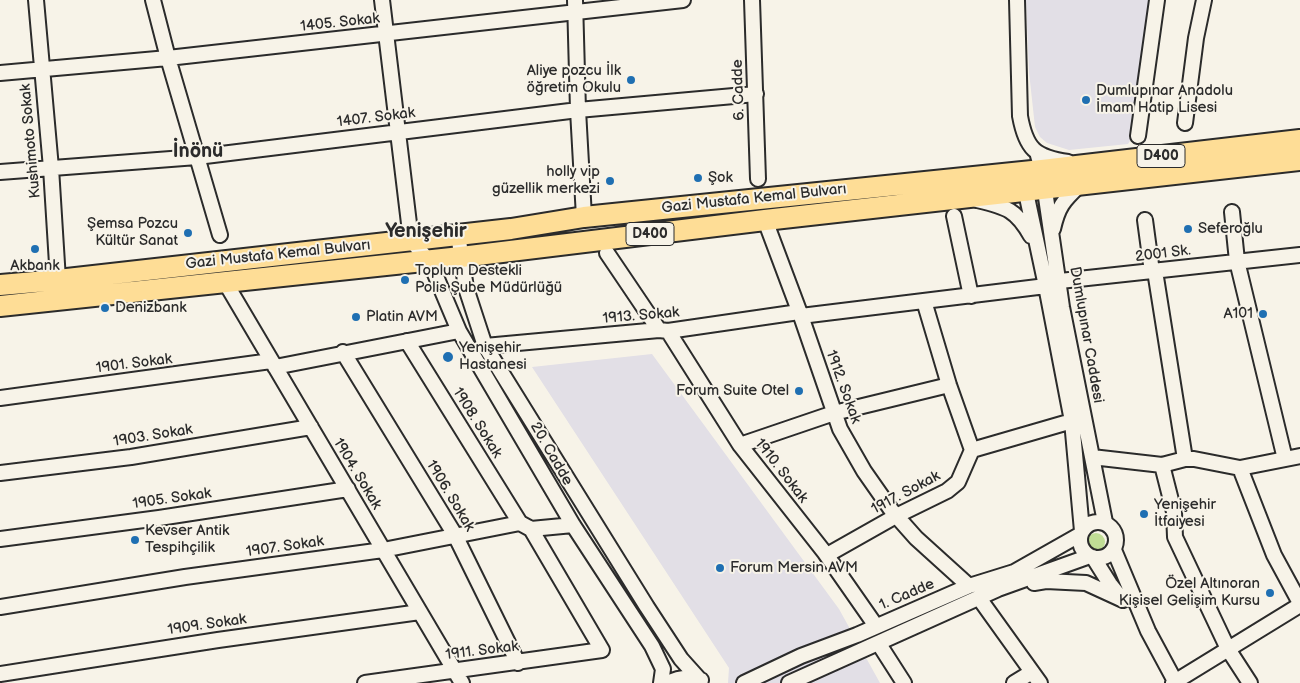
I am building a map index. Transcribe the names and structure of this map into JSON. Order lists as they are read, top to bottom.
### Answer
{
  "streets": {
    "highway": ["D400", "Gazi Mustafa Kemal Bulvarı"],
    "street": [
      "1405. Sokak",
      "6. Cadde",
      "1407. Sokak",
      "Kushimoto Sokak",
      "2001 Sk.",
      "1913. Sokak",
      "Dumlupınar Caddesi",
      "1901. Sokak",
      "1912. Sokak",
      "1908. Sokak",
      "1903. Sokak",
      "20. Cadde",
      "1910. Sokak",
      "1904. Sokak",
      "1917. Sokak",
      "1906. Sokak",
      "1905. Sokak",
      "1907. Sokak",
      "1. Cadde",
      "1909. Sokak",
      "1911. Sokak"
    ]
  },
  "crossings": [
    ["1405. Sokak", "Kushimoto Sokak"],
    ["6. Cadde", "1407. Sokak"],
    ["1407. Sokak", "Kushimoto Sokak"],
    ["Kushimoto Sokak", "Gazi Mustafa Kemal Bulvarı"],
    ["Gazi Mustafa Kemal Bulvarı", "Dumlupınar Caddesi"],
    ["Gazi Mustafa Kemal Bulvarı", "1912. Sokak"],
    ["Gazi Mustafa Kemal Bulvarı", "20. Cadde"],
    ["Gazi Mustafa Kemal Bulvarı", "1904. Sokak"],
    ["2001 Sk.", "Dumlupınar Caddesi"],
    ["1913. Sokak", "Dumlupınar Caddesi"],
    ["1913. Sokak", "1912. Sokak"],
    ["1913. Sokak", "20. Cadde"],
    ["1913. Sokak", "1910. Sokak"],
    ["Dumlupınar Caddesi", "1. Cadde"],
    ["1901. Sokak", "1908. Sokak"],
    ["1901. Sokak", "20. Cadde"],
    ["1901. Sokak", "1904. Sokak"],
    ["1901. Sokak", "1906. Sokak"],
    ["1912. Sokak", "1917. Sokak"],
    ["1912. Sokak", "1. Cadde"],
    ["1908. Sokak", "1907. Sokak"],
    ["1908. Sokak", "1911. Sokak"],
    ["1903. Sokak", "1904. Sokak"],
    ["20. Cadde", "1907. Sokak"],
    ["1910. Sokak", "1917. Sokak"],
    ["1910. Sokak", "1. Cadde"],
    ["1904. Sokak", "1905. Sokak"],
    ["1904. Sokak", "1907. Sokak"],
    ["1904. Sokak", "1909. Sokak"],
    ["1904. Sokak", "1911. Sokak"],
    ["1906. Sokak", "1907. Sokak"],
    ["1906. Sokak", "1911. Sokak"]
  ],
  "districts": ["İnönü", "Yenişehir"],
  "places": [
    "Aliye pozcu İlk öğretim Okulu",
    "Dumlupınar Anadolu İmam Hatip Lisesi",
    "Şok",
    "holly vip güzellik merkezi",
    "Seferoğlu",
    "Şemsa Pozcu Kültür Sanat",
    "Akbank",
    "Toplum Destekli Polis Şube Müdürlüğü",
    "Denizbank",
    "A101",
    "Platin AVM",
    "Yenişehir Hastanesi",
    "Forum Suite Otel",
    "Yenişehir İtfaiyesi",
    "Kevser Antik Tespihçilik",
    "Forum Mersin AVM",
    "Özel Altınoran Kişisel Gelişim Kursu"
  ]
}
